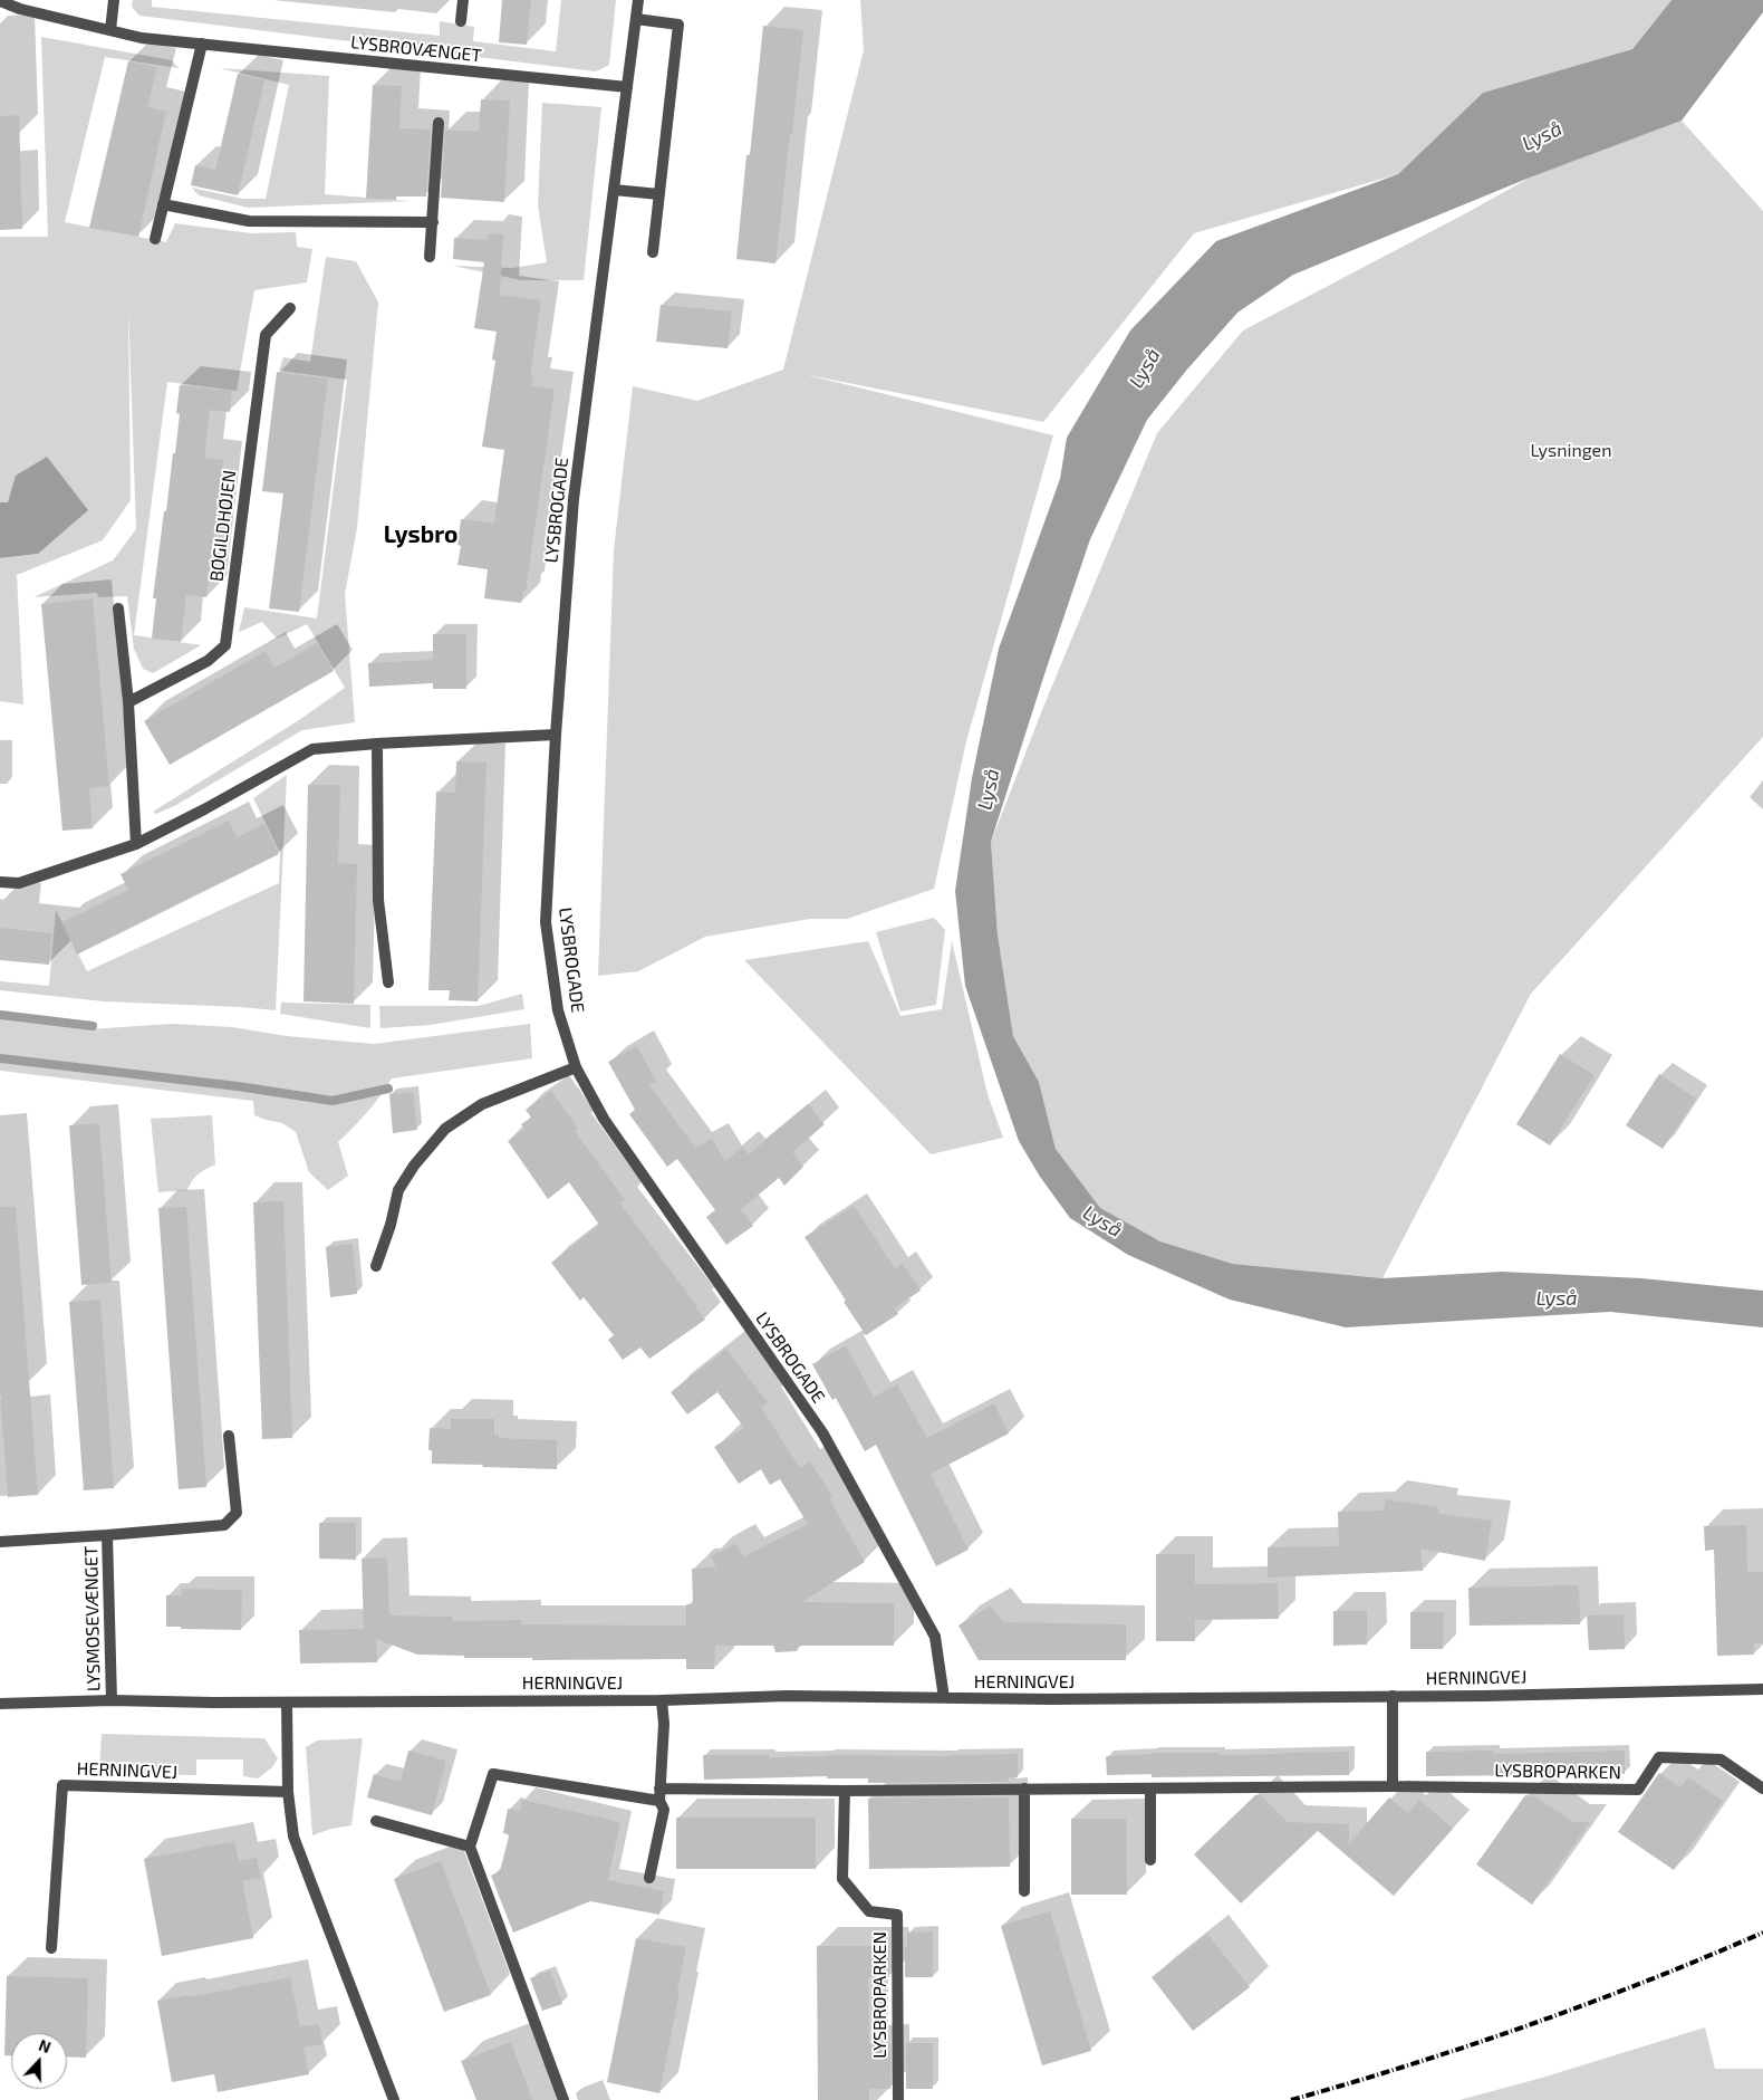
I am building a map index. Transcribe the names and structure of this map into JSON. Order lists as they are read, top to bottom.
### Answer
{
  "streets": {
    "street": [
      "LYSBROVÆNGET",
      "LYSBROGADE",
      "BØGILDHØJEN",
      "LYSMOSEVÆNGET",
      "HERNINGVEJ",
      "LYSBROPARKEN"
    ]
  },
  "crossings": [
    ["LYSBROVÆNGET", "LYSBROGADE"],
    ["LYSBROGADE", "HERNINGVEJ"],
    ["LYSMOSEVÆNGET", "HERNINGVEJ"]
  ],
  "districts": ["Lysbro"],
  "water": ["Lyså"],
  "parks": ["Lysningen"],
  "north": "top"
}
